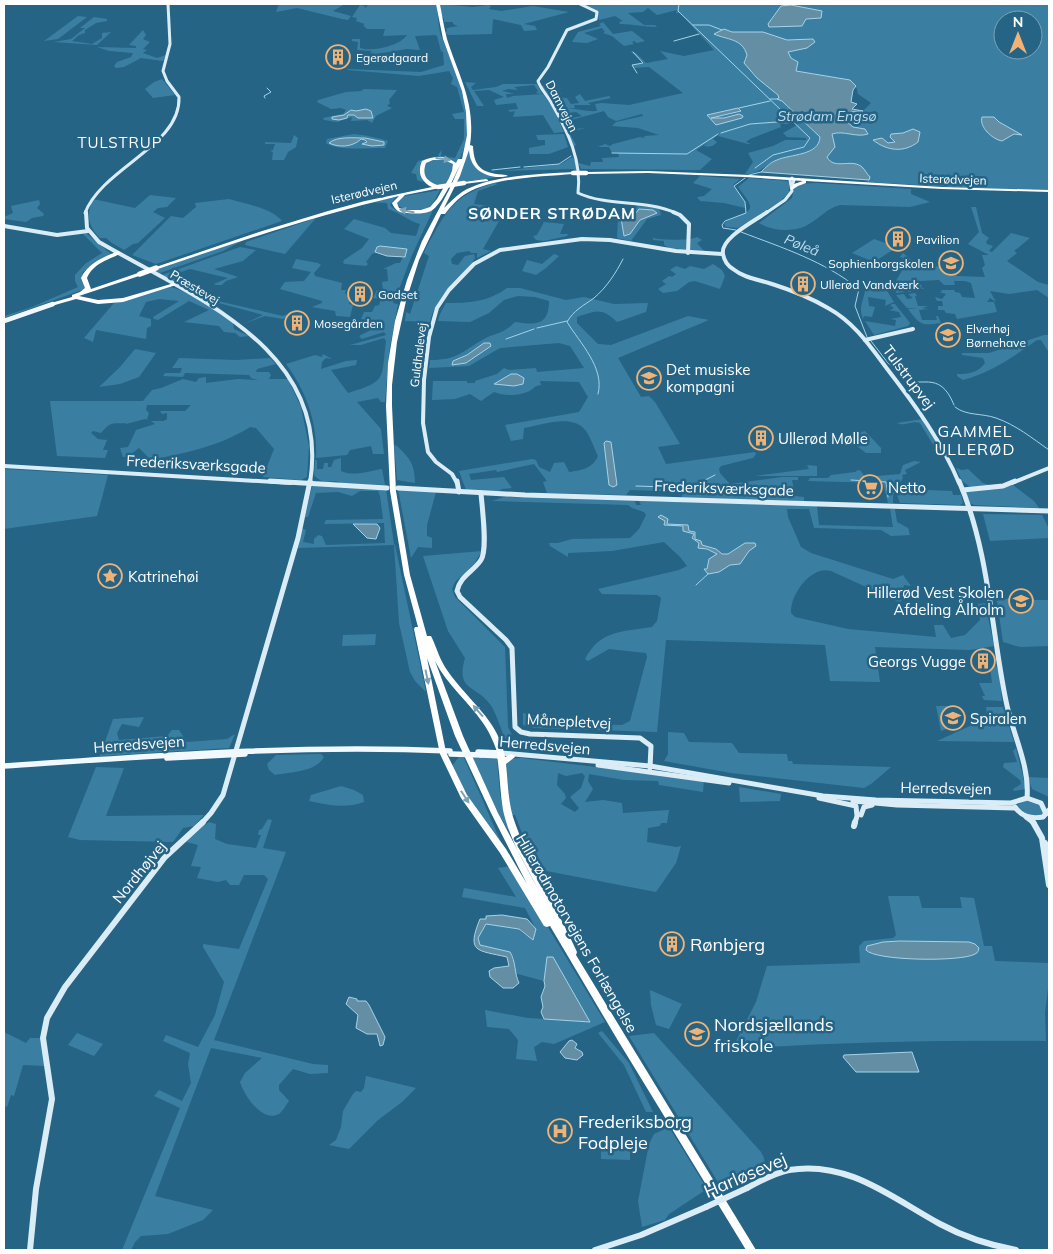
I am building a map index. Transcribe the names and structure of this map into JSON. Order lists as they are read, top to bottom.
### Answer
{
  "streets": {
    "highway": ["Isterødvejen", "Hillerødmotorvejens Forlængelse"],
    "main road": ["Herredsvejen"],
    "street": [
      "Damvejen",
      "Præstevej",
      "Guldhalevej",
      "Tulstrupvej",
      "Frederiksværksgade",
      "Månepletvej",
      "Nordhøjvej",
      "Harløsevej"
    ]
  },
  "crossings": [
    ["Damvejen", "Guldhalevej"],
    ["Præstevej", "Frederiksværksgade"],
    ["Præstevej", "Nordhøjvej"],
    ["Guldhalevej", "Tulstrupvej"],
    ["Guldhalevej", "Frederiksværksgade"],
    ["Tulstrupvej", "Frederiksværksgade"],
    ["Tulstrupvej", "Herredsvejen"],
    ["Frederiksværksgade", "Månepletvej"],
    ["Frederiksværksgade", "Nordhøjvej"],
    ["Månepletvej", "Herredsvejen"],
    ["Herredsvejen", "Nordhøjvej"]
  ],
  "districts": ["TULSTRUP", "SØNDER STRØDAM", "GAMMEL ULLERØD"],
  "water": ["Strødam Engsø", "Pøleå"],
  "places": {
    "building": [
      "Egerødgaard",
      "Pavilion",
      "Ullerød Vandværk",
      "Godset",
      "Mosegården",
      "Ullerød Mølle",
      "Georgs Vugge",
      "Rønbjerg"
    ],
    "school or university": [
      "Sophienborgskolen",
      "Elverhøj Børnehave",
      "Det musiske kompagni",
      "Hillerød Vest Skolen Afdeling Ålholm",
      "Spiralen",
      "Nordsjællands friskole"
    ],
    "supermarket": ["Netto"],
    "place": ["Katrinehøi"],
    "hospital": ["Frederiksborg Fodpleje"]
  },
  "north": "top"
}
